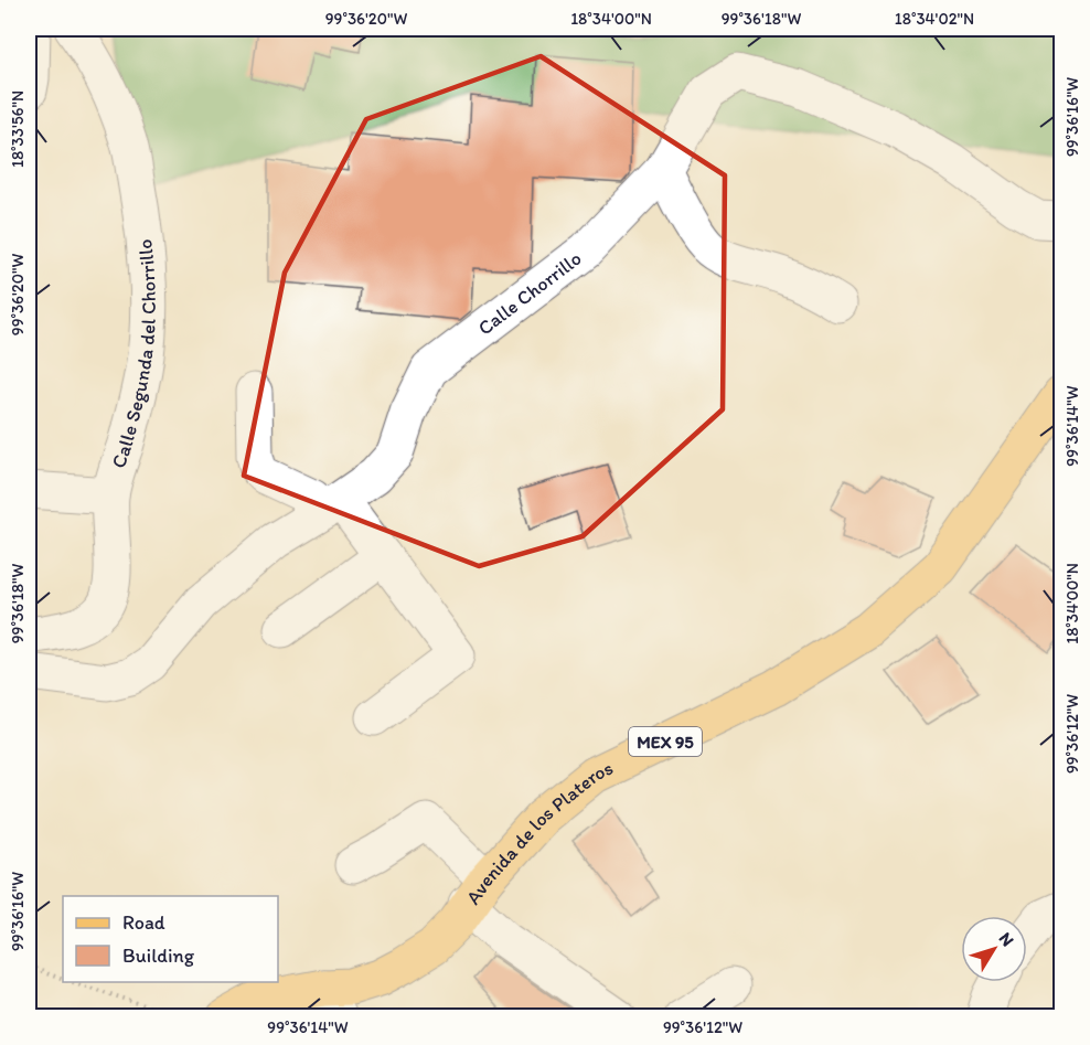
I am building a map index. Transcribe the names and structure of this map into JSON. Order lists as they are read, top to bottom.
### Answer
{
  "streets": {
    "main road": ["MEX 95", "Avenida de los Plateros"],
    "street": ["Calle Chorrillo", "Calle Segunda del Chorrillo"]
  },
  "legend": ["Road", "Building"],
  "north": "top right",
  "coordinates": [
    "99°36'20\"W",
    "18°34'00\"N",
    "99°36'18\"W",
    "18°34'02\"N",
    "99°36'16\"W",
    "18°33'56\"N",
    "99°36'14\"W",
    "99°36'12\"W"
  ]
}
